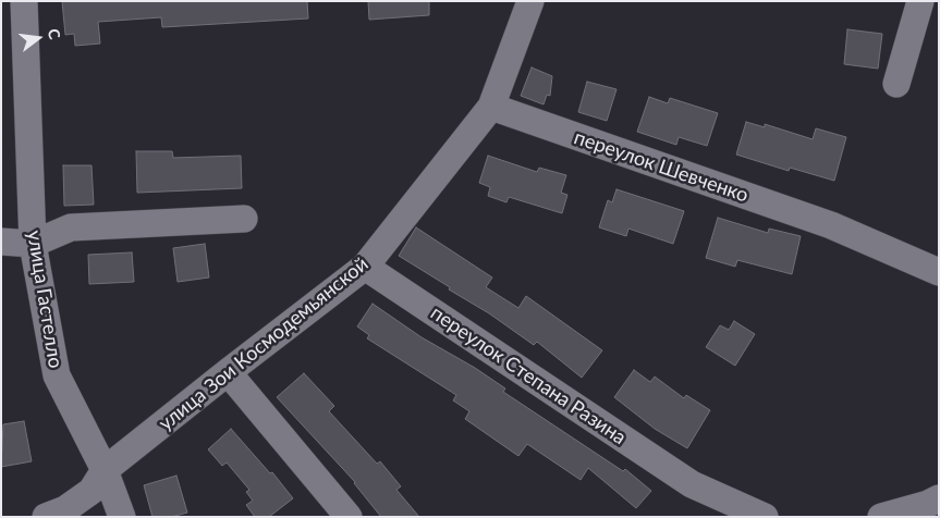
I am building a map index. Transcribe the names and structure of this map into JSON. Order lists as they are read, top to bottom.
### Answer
{
  "streets": {
    "street": [
      "переулок Шевченко",
      "улица Гастелло",
      "улица Зои Космодемьянской",
      "переулок Степана Разина"
    ]
  },
  "crossings": [
    ["переулок Шевченко", "улица Зои Космодемьянской"],
    ["улица Гастелло", "улица Зои Космодемьянской"],
    ["улица Зои Космодемьянской", "переулок Степана Разина"]
  ],
  "north": "right"
}
